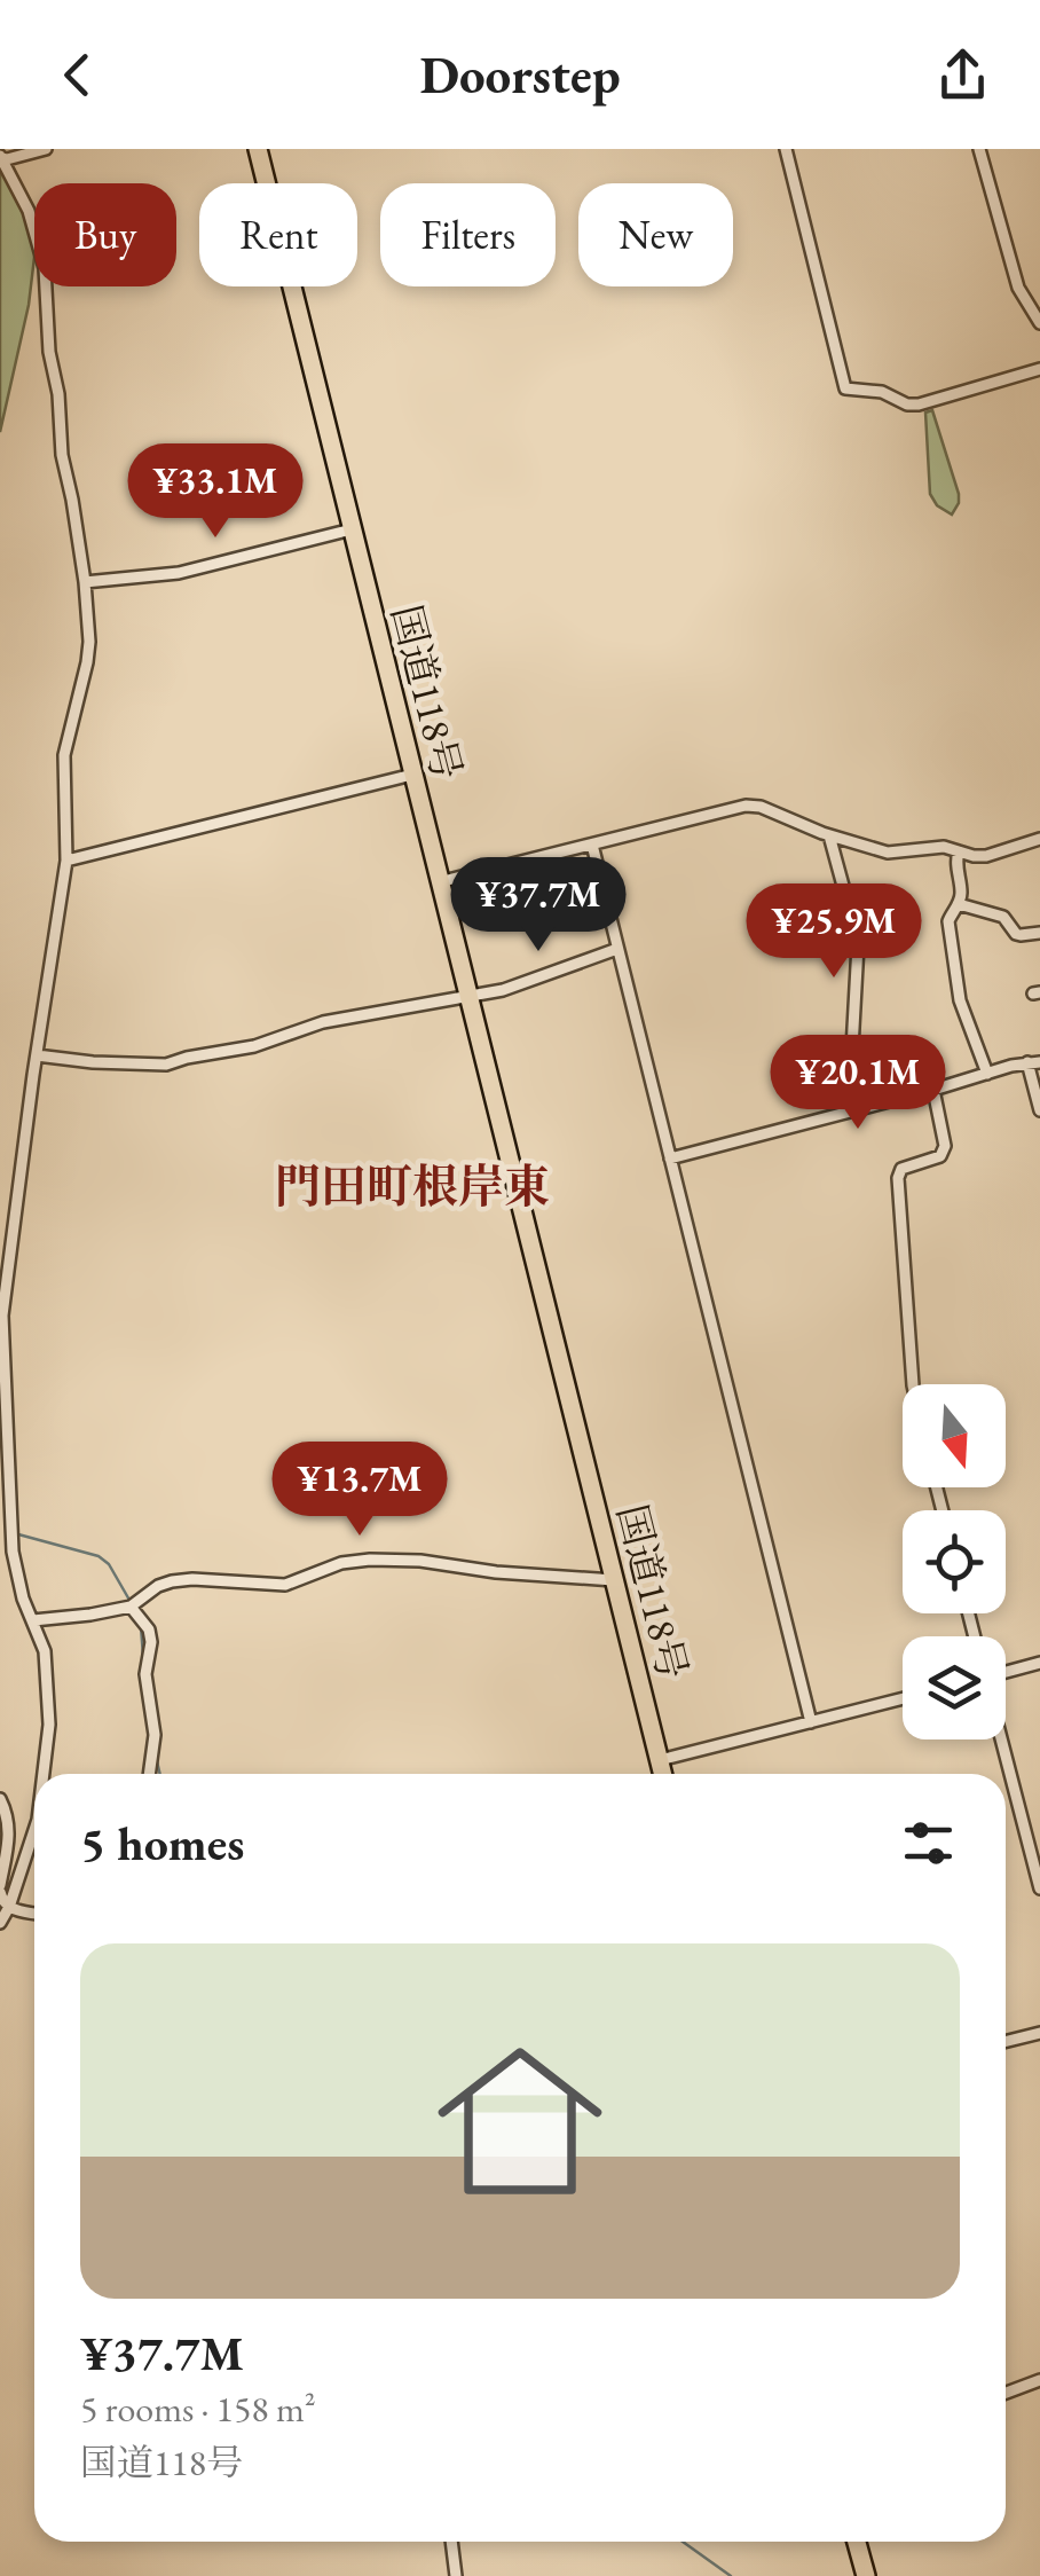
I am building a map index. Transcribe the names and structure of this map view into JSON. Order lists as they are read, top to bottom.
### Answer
{
  "streets": {
    "highway": ["国道118号"]
  },
  "districts": ["門田町根岸東"],
  "north": "bottom",
  "page": {
    "header": "Doorstep",
    "chip": [
      "Buy",
      "Rent",
      "Filters",
      "New"
    ],
    "price": [
      "¥33.1M",
      "¥37.7M",
      "¥25.9M",
      "¥20.1M",
      "¥13.7M"
    ],
    "heading": "5 homes",
    "list": [
      {
        "name": "¥37.7M",
        "note": "5 rooms · 158 m² · 国道118号"
      }
    ]
  }
}
